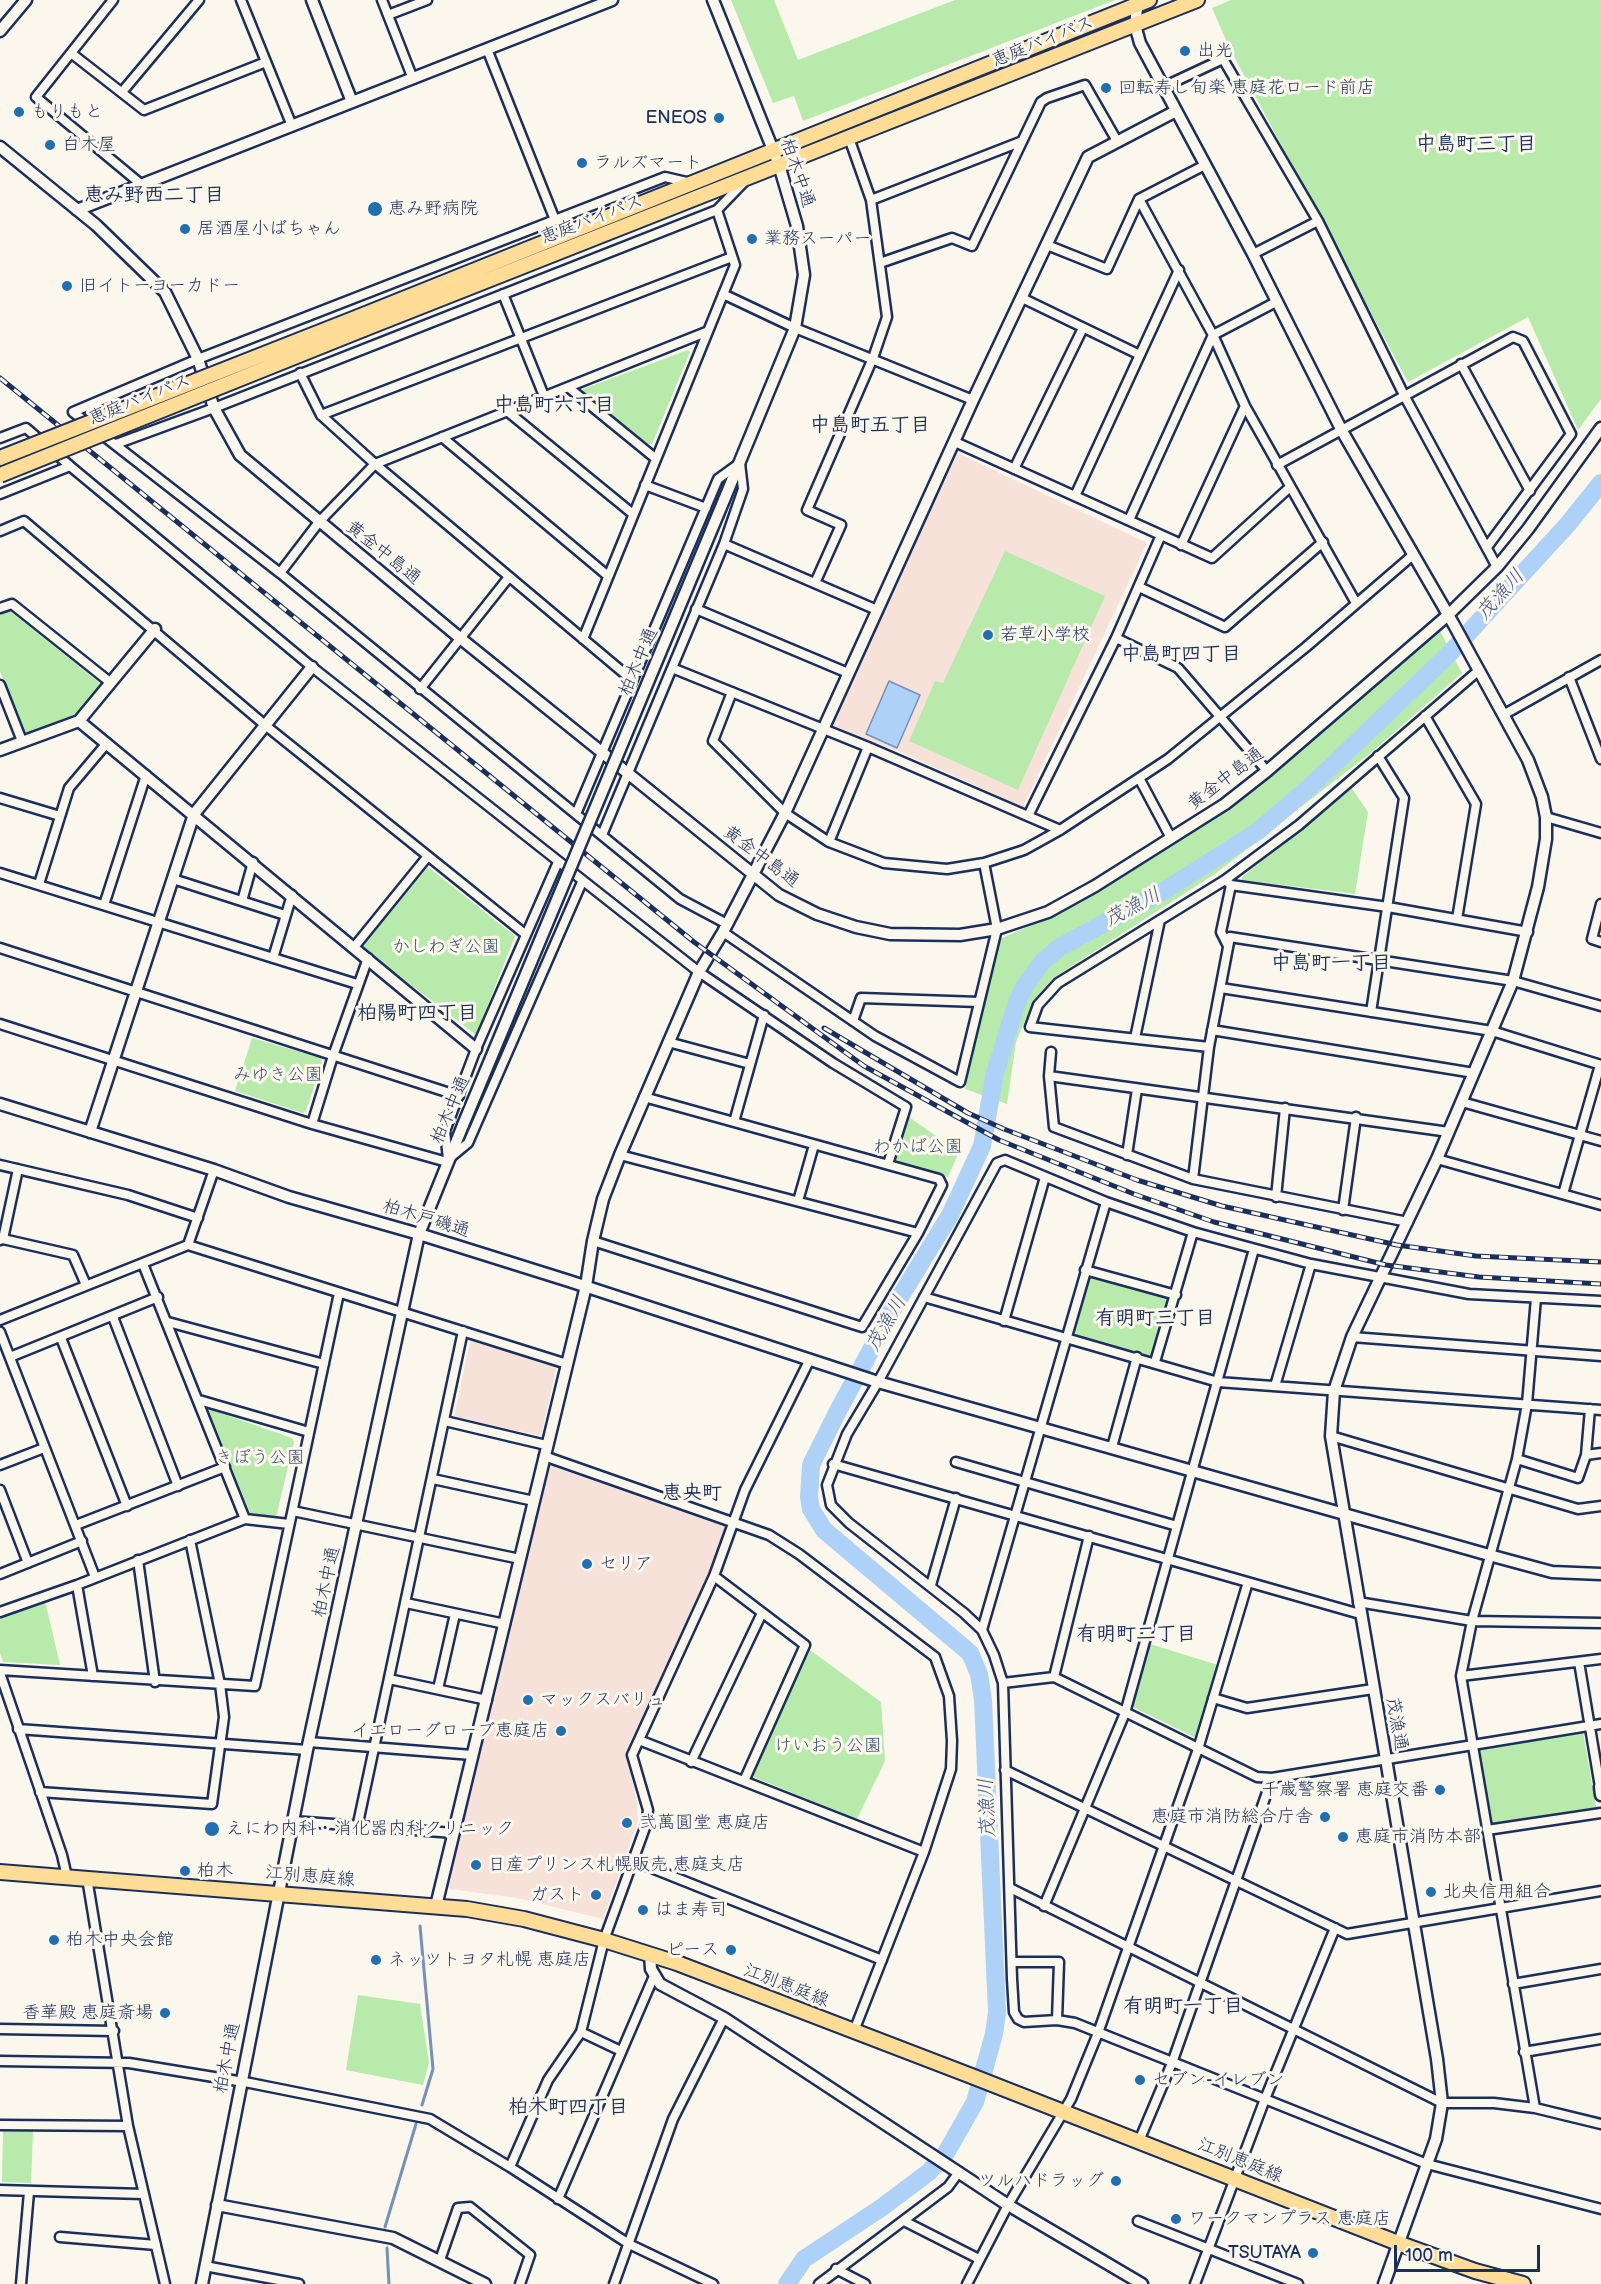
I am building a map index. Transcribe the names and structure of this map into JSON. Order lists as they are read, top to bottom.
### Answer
{
  "streets": {
    "main road": ["恵庭バイパス", "江別恵庭線"],
    "street": [
      "柏木中通",
      "黄金中島通",
      "柏木戸磯通",
      "茂漁通"
    ]
  },
  "crossings": [
    ["恵庭バイパス", "柏木中通"],
    ["恵庭バイパス", "茂漁通"],
    ["柏木中通", "柏木戸磯通"],
    ["柏木中通", "江別恵庭線"],
    ["黄金中島通", "茂漁通"],
    ["柏木戸磯通", "茂漁通"],
    ["茂漁通", "江別恵庭線"]
  ],
  "districts": [
    "中島町三丁目",
    "恵み野西二丁目",
    "中島町六丁目",
    "中島町五丁目",
    "中島町四丁目",
    "中島町一丁目",
    "柏陽町四丁目",
    "有明町三丁目",
    "恵央町",
    "有明町二丁目",
    "有明町一丁目",
    "柏木町四丁目"
  ],
  "water": ["茂漁川"],
  "parks": [
    "かしわぎ公園",
    "みゆき公園",
    "わかば公園",
    "きぼう公園",
    "けいおう公園"
  ],
  "places": [
    "出光",
    "回転寿し旬楽 恵庭花ロード前店",
    "もりもと",
    "ENEOS",
    "白木屋",
    "ラルズマート",
    "恵み野病院",
    "居酒屋小ばちゃん",
    "業務スーパー",
    "旧イトーヨーカドー",
    "若草小学校",
    "セリア",
    "マックスバリュ",
    "イエローグローブ恵庭店",
    "千歳警察署 恵庭交番",
    "恵庭市消防総合庁舎",
    "弐萬圓堂 恵庭店",
    "えにわ内科・消化器内科クリニック",
    "恵庭市消防本部",
    "日産プリンス札幌販売 恵庭支店",
    "柏木",
    "北央信用組合",
    "ガスト",
    "はま寿司",
    "柏木中央会館",
    "ピース",
    "ネッツトヨタ札幌 恵庭店",
    "香華殿 恵庭斎場",
    "セブン-イレブン",
    "ツルハドラッグ",
    "ワークマンプラス 恵庭店",
    "TSUTAYA"
  ],
  "scale_bar": "100 m"
}
